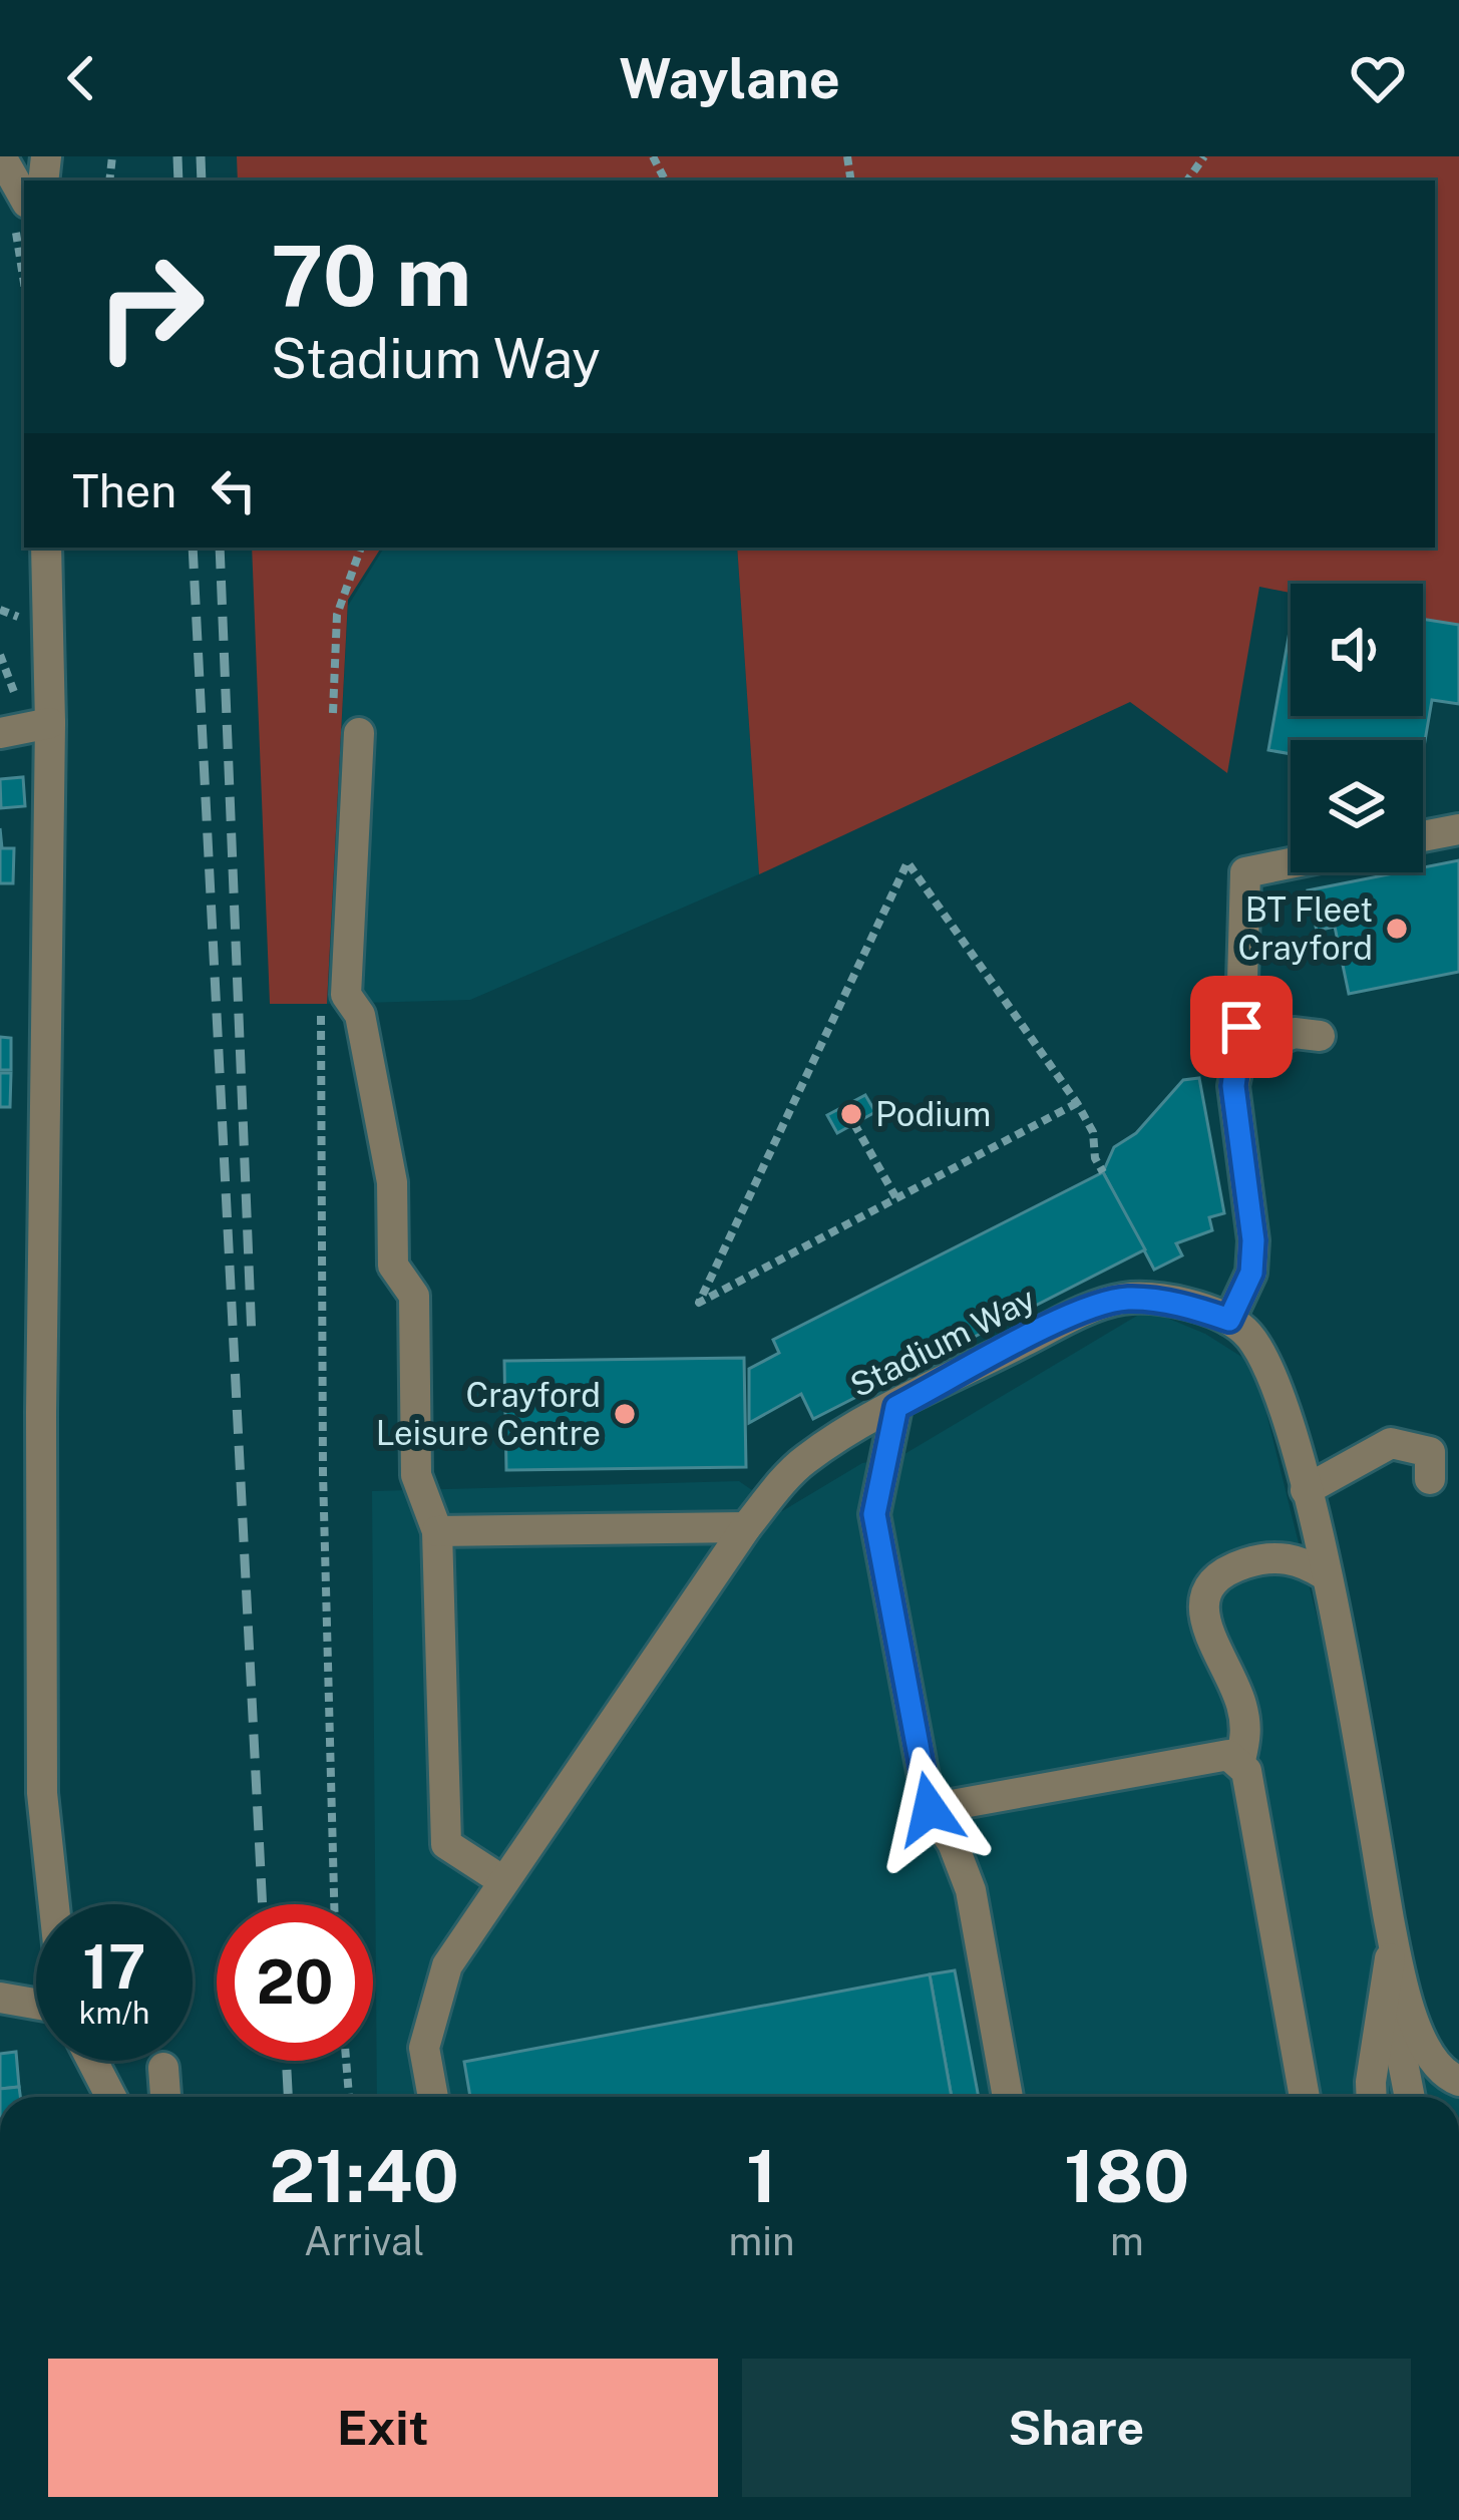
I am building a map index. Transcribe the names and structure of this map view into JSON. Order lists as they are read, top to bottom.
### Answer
{
  "streets": {
    "street": ["Stadium Way"]
  },
  "places": ["BT Fleet Crayford", "Podium", "Crayford Leisure Centre"],
  "page": {
    "header": "Waylane",
    "turn": ["70 m", "Stadium Way"],
    "then": "Then",
    "speed": "17 km/h",
    "limit": "20",
    "eta": [
      "21:40",
      "Arrival",
      "1",
      "min",
      "180",
      "m"
    ],
    "buttons": ["Exit", "Share"]
  }
}
